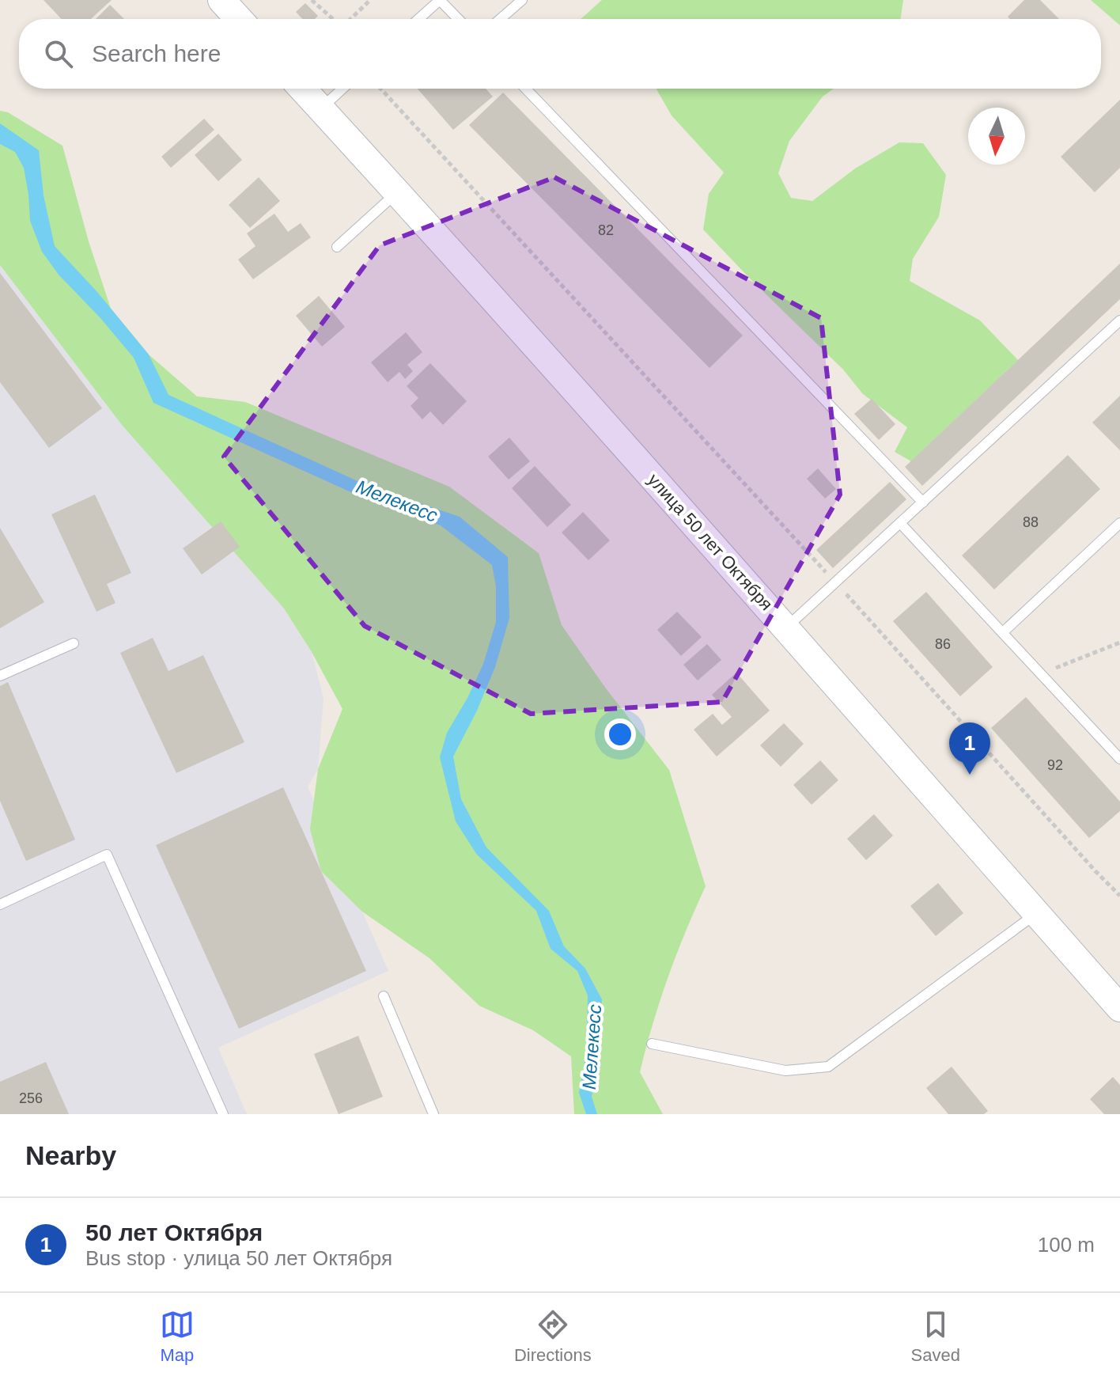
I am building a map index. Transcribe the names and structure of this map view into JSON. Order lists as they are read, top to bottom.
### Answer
{
  "streets": {
    "main road": ["улица 50 лет Октября"]
  },
  "water": ["Мелекесс"],
  "house_numbers": [
    "82",
    "88",
    "86",
    "92",
    "256"
  ],
  "north": "bottom",
  "page": {
    "search": "Search here",
    "pins": "1",
    "heading": "Nearby",
    "list": [
      {
        "mark": "1",
        "name": "50 лет Октября",
        "note": "Bus stop · улица 50 лет Октября",
        "value": "100 m"
      }
    ],
    "nav": ["Map", "Directions", "Saved"]
  }
}
